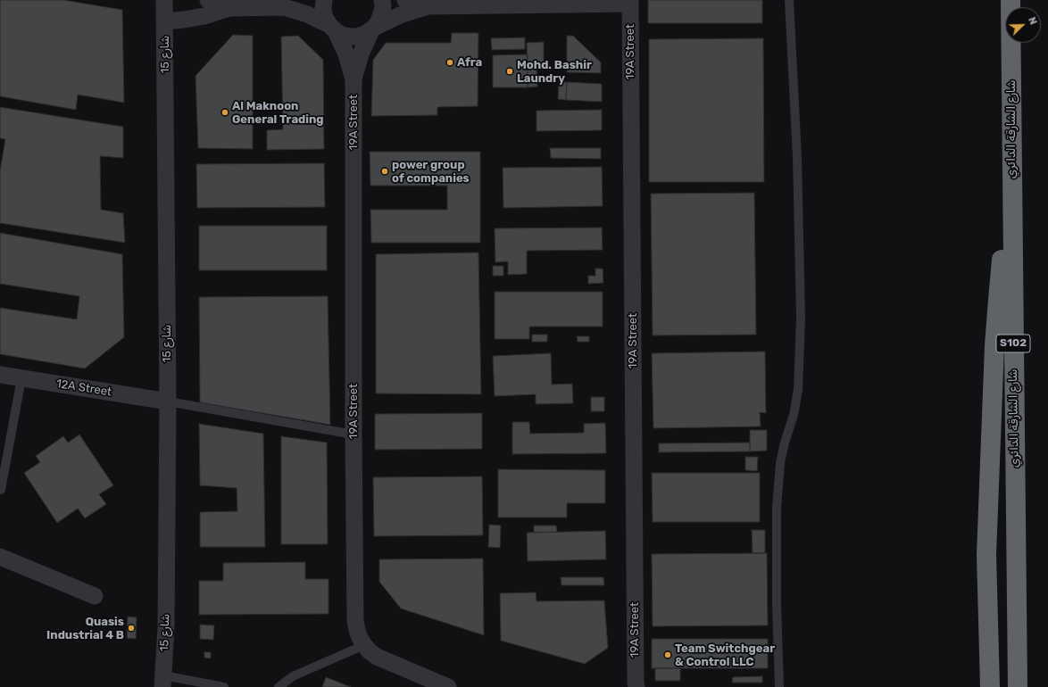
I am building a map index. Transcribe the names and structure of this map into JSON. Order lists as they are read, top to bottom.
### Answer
{
  "streets": {
    "highway": ["شارع الشارقة الدائري", "S102"],
    "street": ["19A Street", "شارع 15", "12A Street"]
  },
  "crossings": [
    ["شارع 15", "12A Street"]
  ],
  "places": [
    "Afra",
    "Mohd. Bashir Laundry",
    "Al Maknoon General Trading",
    "power group of companies",
    "Quasis Industrial 4 B",
    "Team Switchgear & Control LLC"
  ],
  "north": "top right"
}
